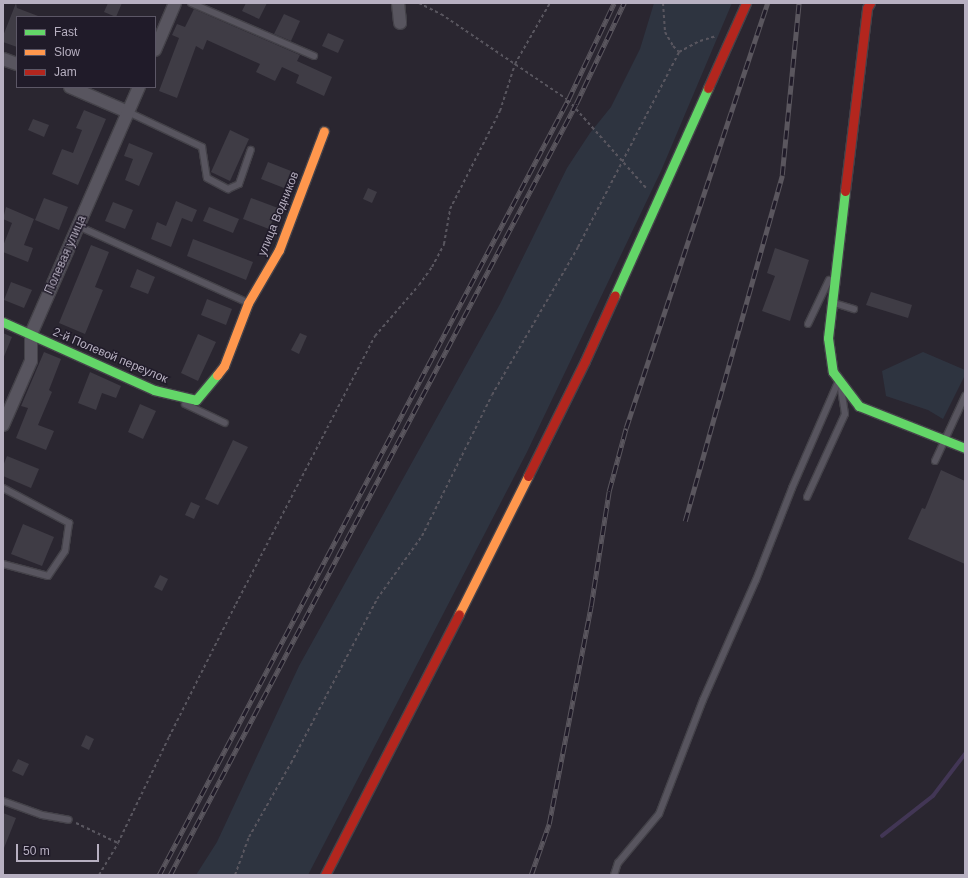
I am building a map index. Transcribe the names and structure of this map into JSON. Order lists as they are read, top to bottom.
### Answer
{
  "streets": {
    "street": ["улица Водников", "Полевая улица", "2-й Полевой переулок"]
  },
  "crossings": [
    ["улица Водников", "2-й Полевой переулок"],
    ["Полевая улица", "2-й Полевой переулок"]
  ],
  "legend": ["Fast", "Slow", "Jam"],
  "scale_bar": "50 m"
}
